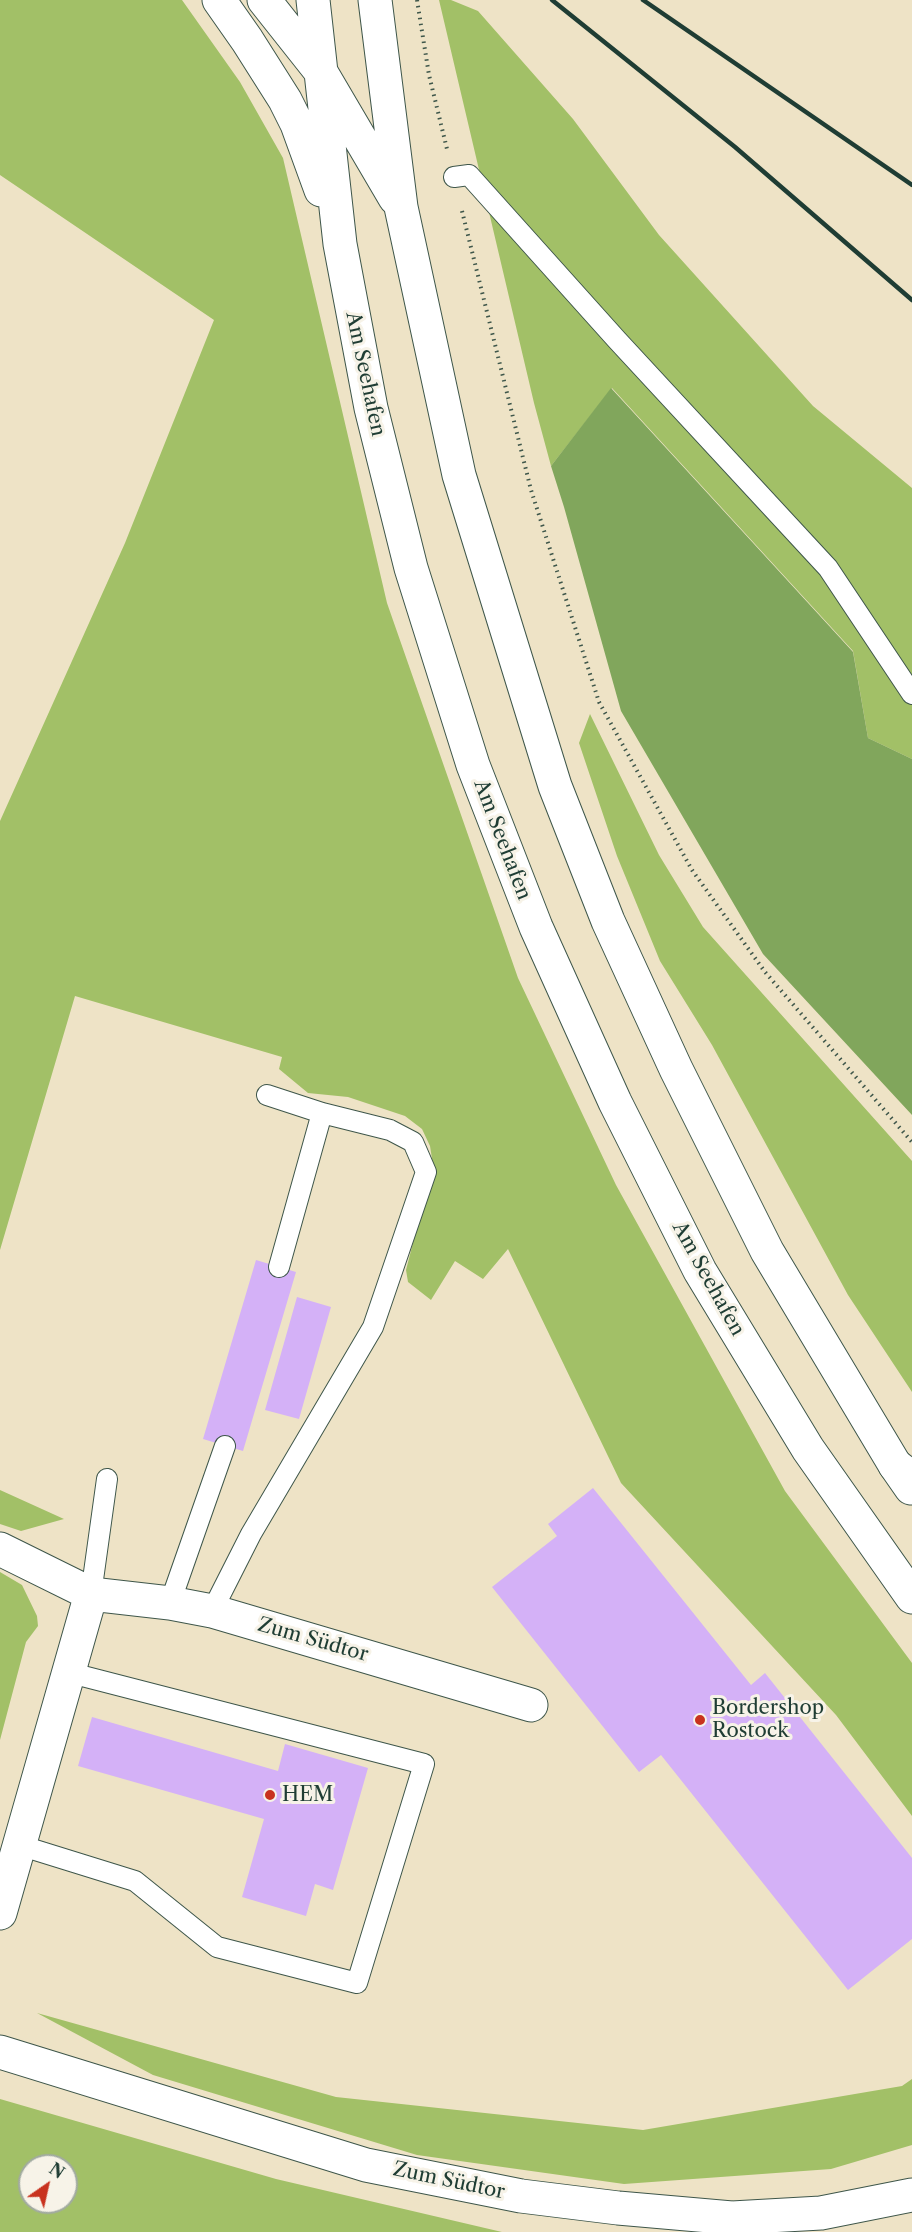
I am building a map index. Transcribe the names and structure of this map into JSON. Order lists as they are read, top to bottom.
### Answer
{
  "streets": {
    "street": ["Am Seehafen", "Zum Südtor"]
  },
  "places": ["Bordershop Rostock", "HEM"],
  "north": "top right"
}
